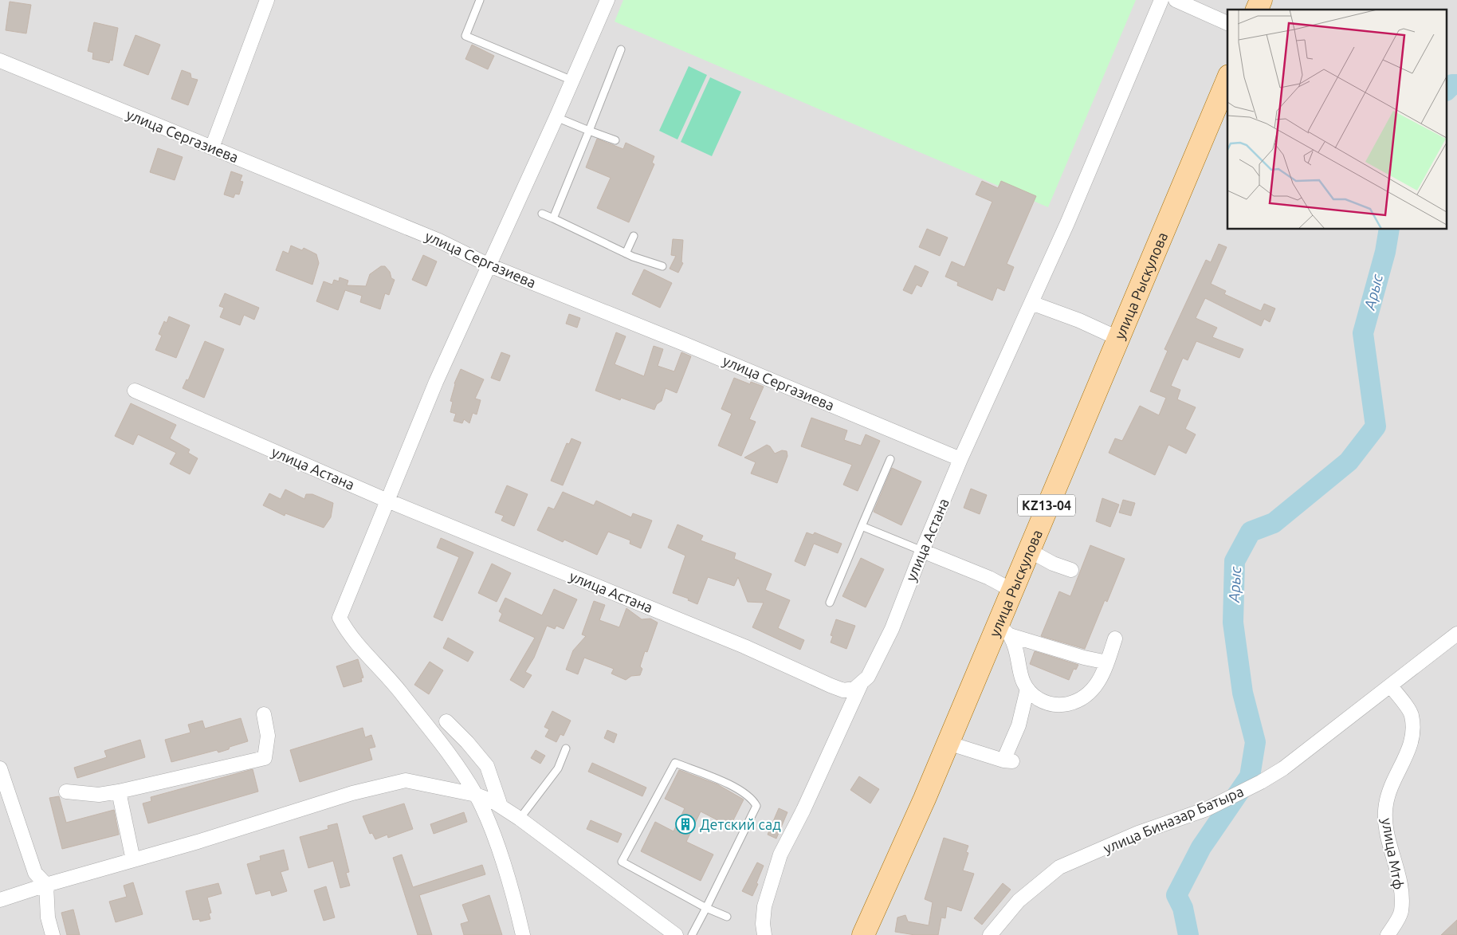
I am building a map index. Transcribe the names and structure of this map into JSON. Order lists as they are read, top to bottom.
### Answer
{
  "streets": {
    "main road": ["улица Рыскулова", "KZ13-04"],
    "street": [
      "улица Сергазиева",
      "улица Астана",
      "улица Биназар Батыра",
      "улица Мтф"
    ]
  },
  "crossings": [
    ["улица Сергазиева", "улица Астана"],
    ["улица Биназар Батыра", "улица Мтф"]
  ],
  "water": ["Арыс"],
  "places": {
    "building": ["Детский сад"]
  }
}
